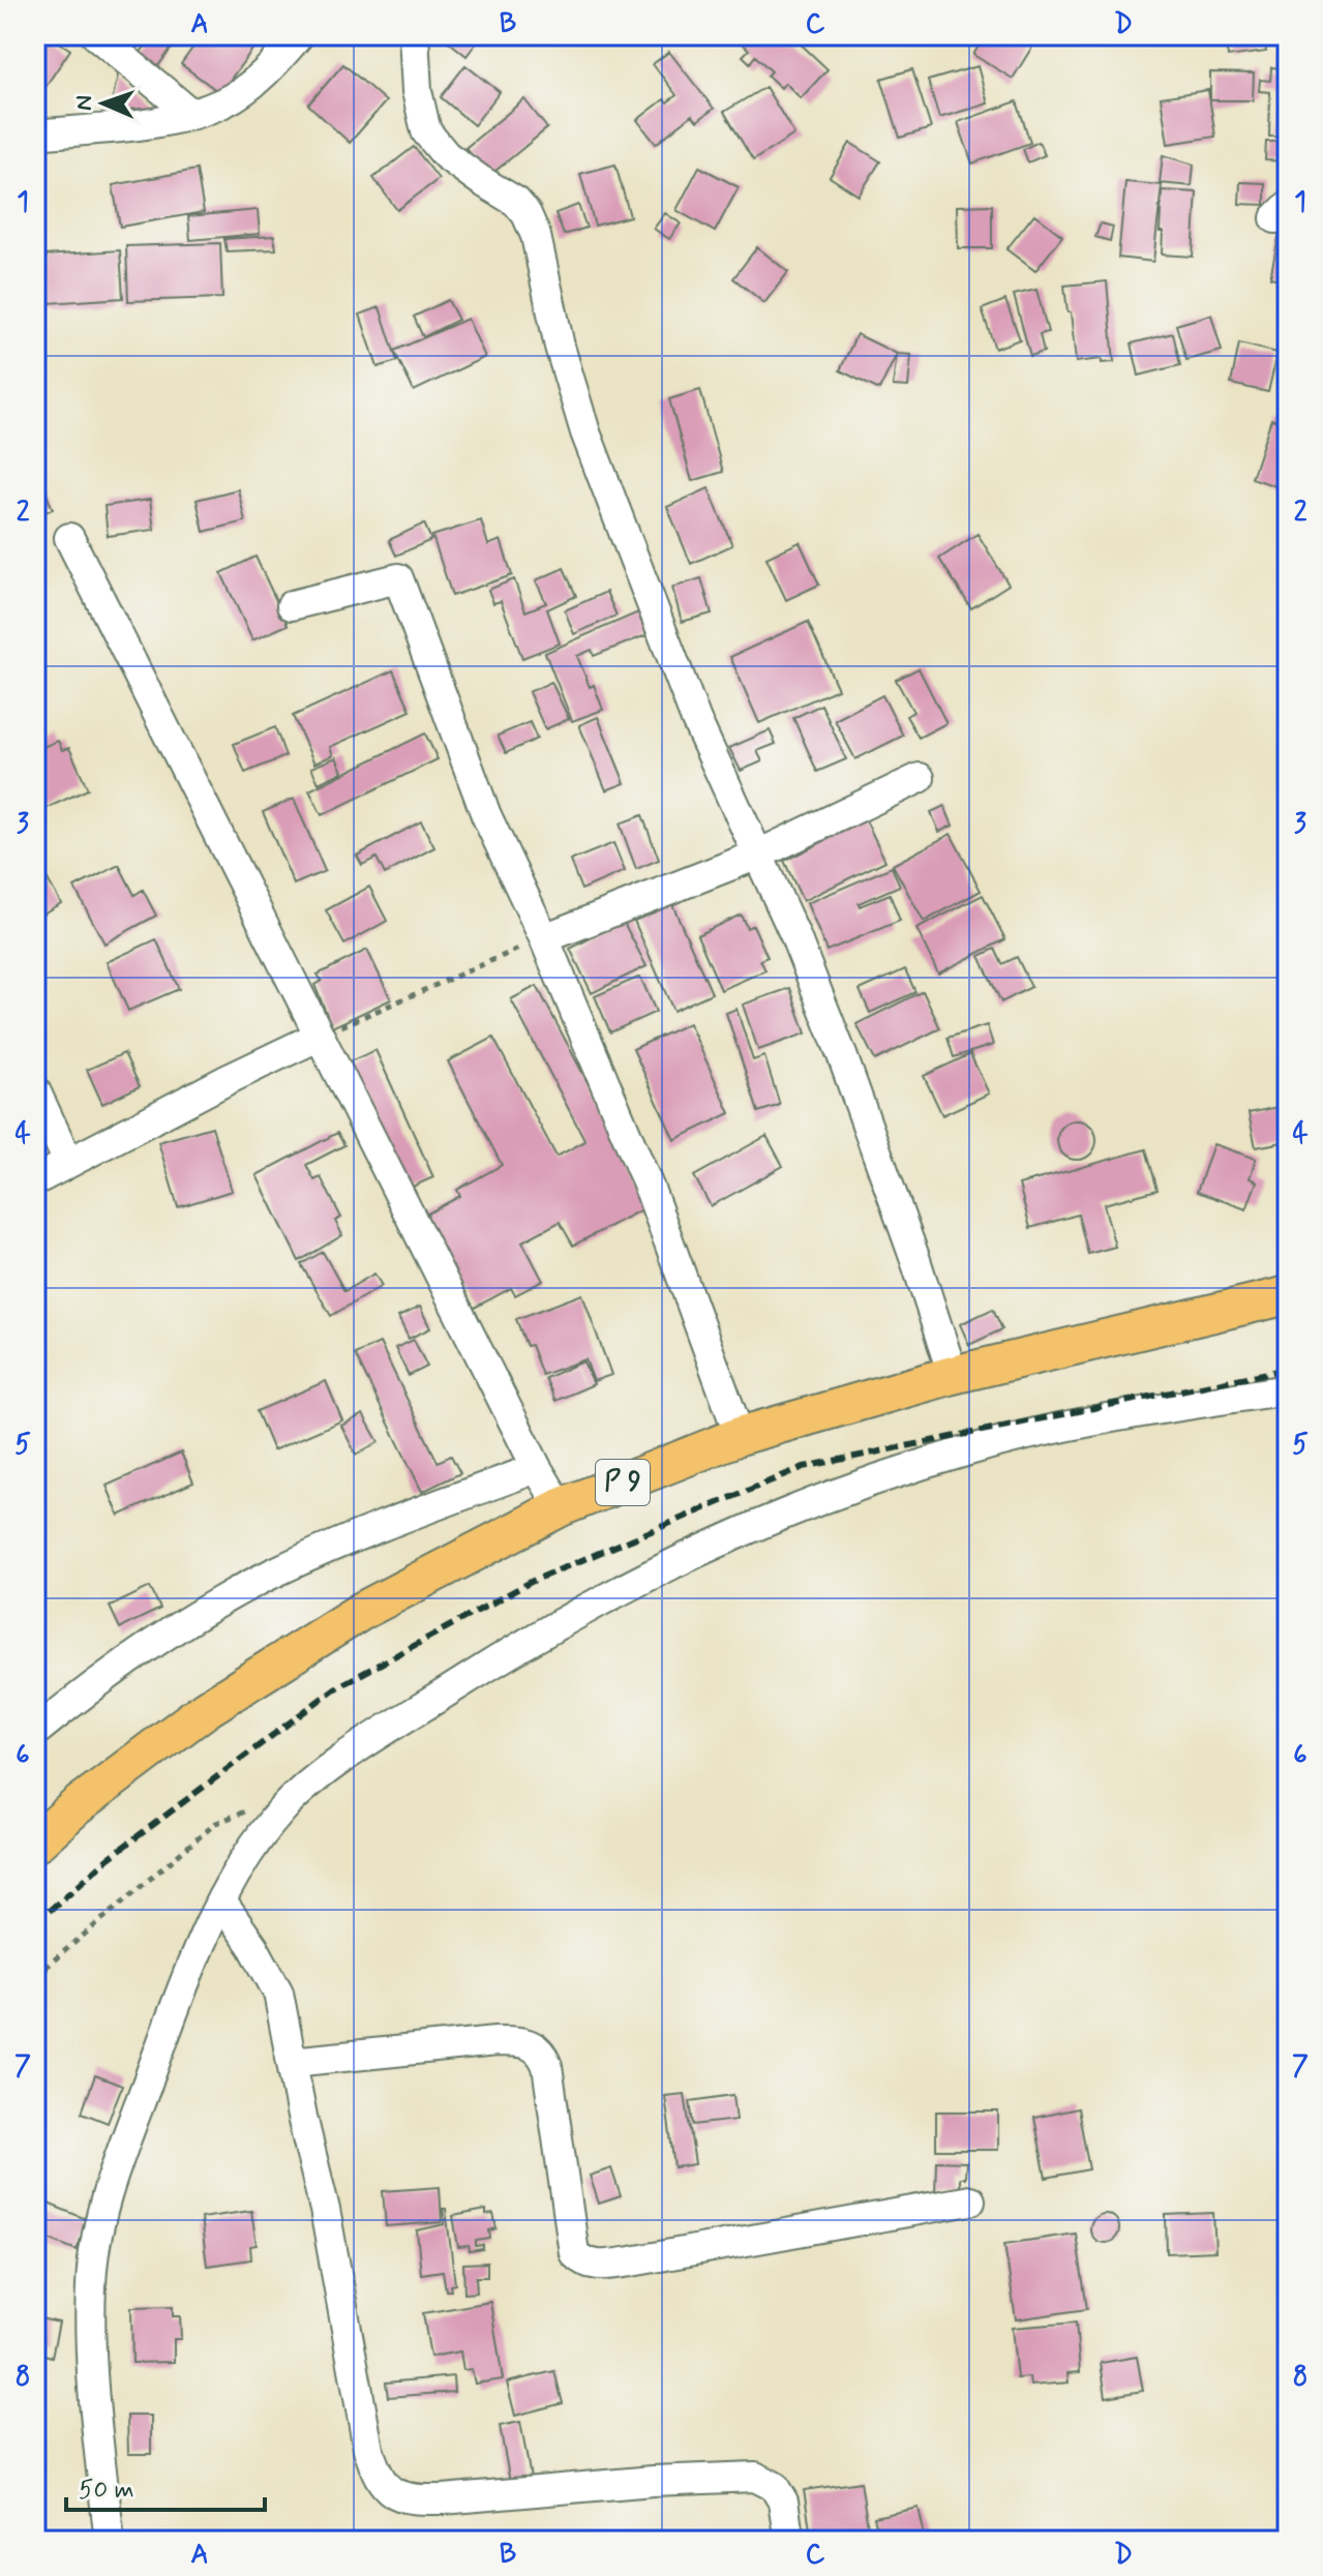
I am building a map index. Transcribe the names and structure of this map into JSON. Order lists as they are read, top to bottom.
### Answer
{
  "streets": {
    "main road": ["P 9"]
  },
  "scale_bar": "50 m",
  "north": "left",
  "grid": {
    "columns": [
      "A",
      "B",
      "C",
      "D"
    ],
    "rows": [
      "1",
      "2",
      "3",
      "4",
      "5",
      "6",
      "7",
      "8"
    ]
  }
}
